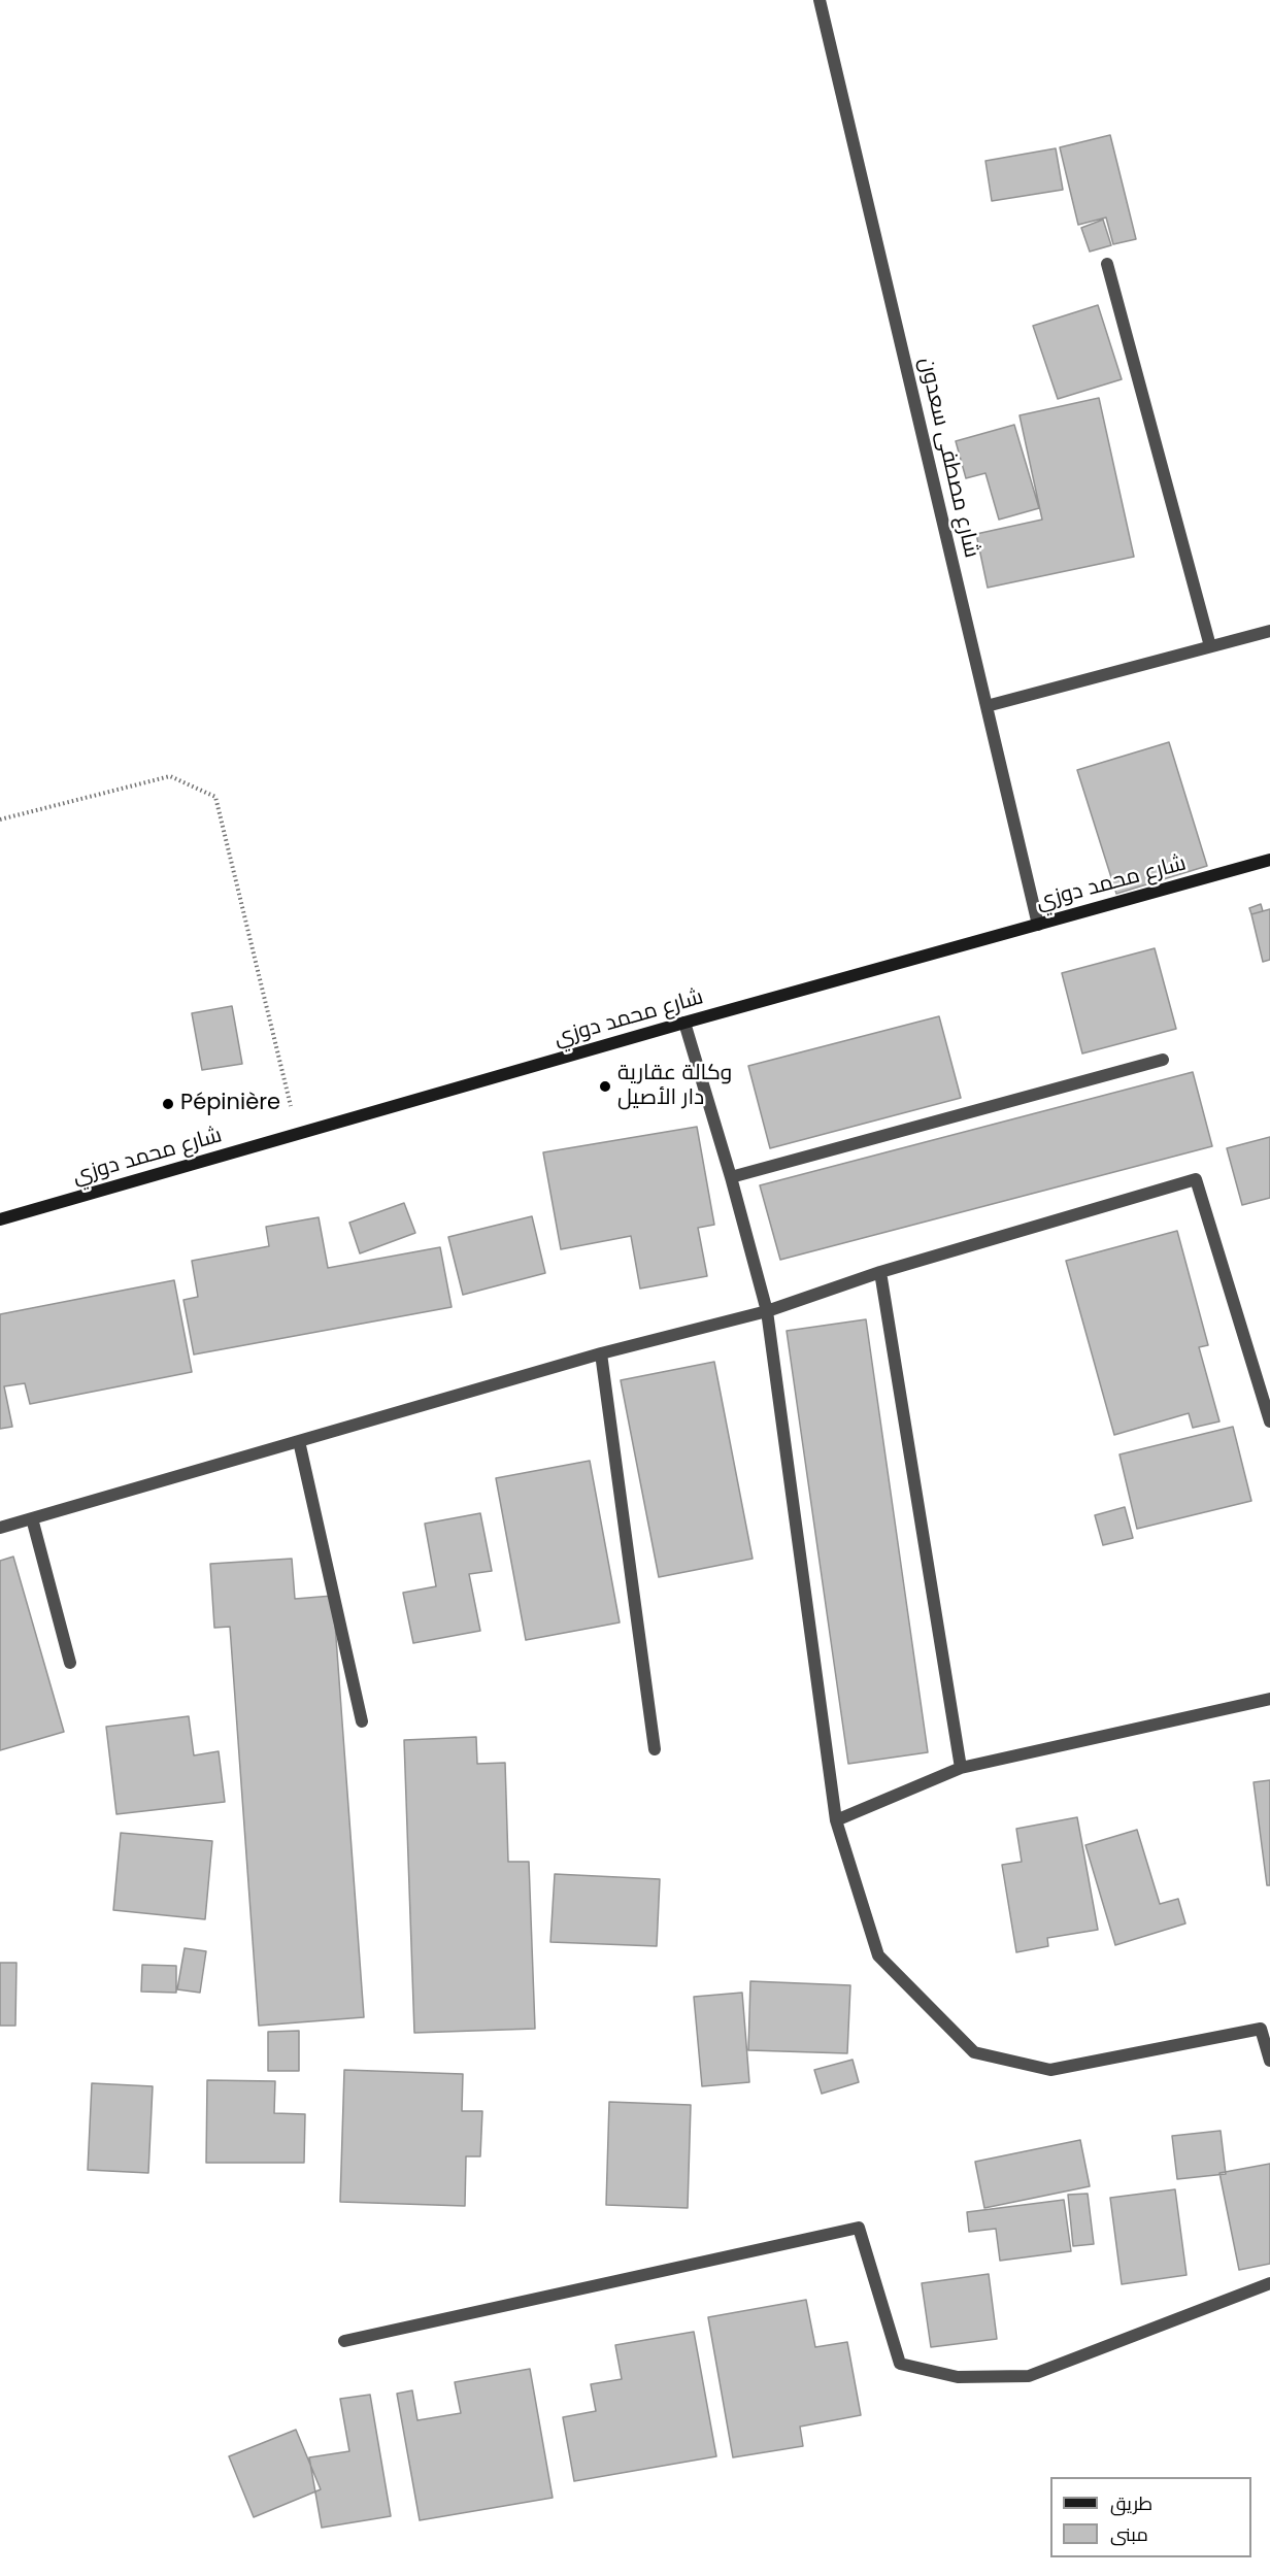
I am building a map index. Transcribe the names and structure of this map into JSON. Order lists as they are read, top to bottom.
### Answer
{
  "streets": {
    "street": ["شارع مصطفى سعدون", "شارع محمد دوزي"]
  },
  "crossings": [
    ["شارع مصطفى سعدون", "شارع محمد دوزي"]
  ],
  "places": ["وكالة عقارية دار الأصيل", "Pépinière"],
  "legend": ["طريق", "مبنى"]
}
